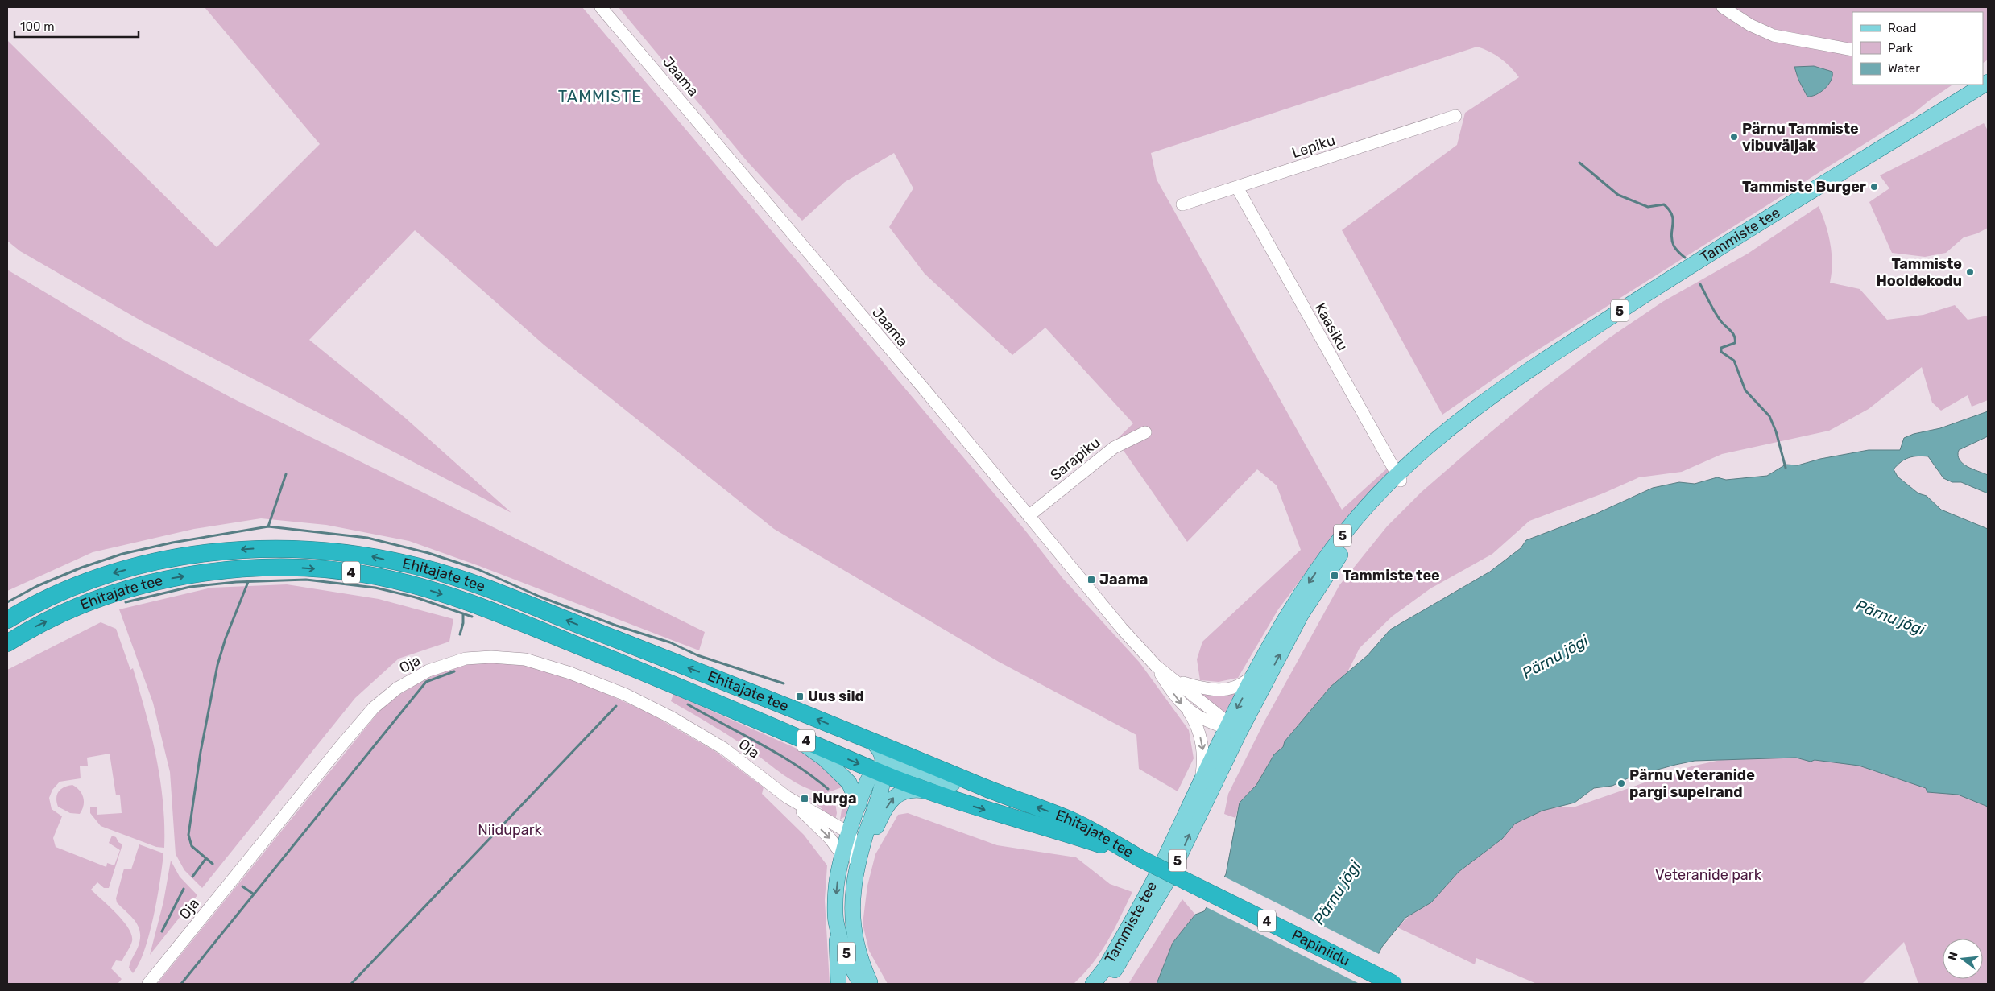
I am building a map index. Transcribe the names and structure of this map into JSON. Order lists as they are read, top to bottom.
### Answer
{
  "streets": {
    "highway": ["4", "Ehitajate tee", "Papiniidu"],
    "main road": ["Tammiste tee", "5"],
    "street": [
      "Jaama",
      "Lepiku",
      "Kaasiku",
      "Sarapiku",
      "Oja"
    ]
  },
  "crossings": [
    ["Jaama", "Tammiste tee"],
    ["Jaama", "Sarapiku"],
    ["Lepiku", "Kaasiku"],
    ["Tammiste tee", "Kaasiku"],
    ["5", "Ehitajate tee"],
    ["5", "Oja"],
    ["Ehitajate tee", "Papiniidu"]
  ],
  "districts": ["TAMMISTE"],
  "water": ["Pärnu jõgi"],
  "parks": ["Niidupark", "Veteranide park"],
  "places": {
    "other": [
      "Pärnu Tammiste vibuväljak",
      "Tammiste Burger",
      "Tammiste Hooldekodu",
      "Pärnu Veteranide pargi supelrand"
    ],
    "transit": [
      "Tammiste tee",
      "Jaama",
      "Uus sild",
      "Nurga"
    ]
  },
  "legend": ["Road", "Park", "Water"],
  "scale_bar": "100 m",
  "north": "left"
}
